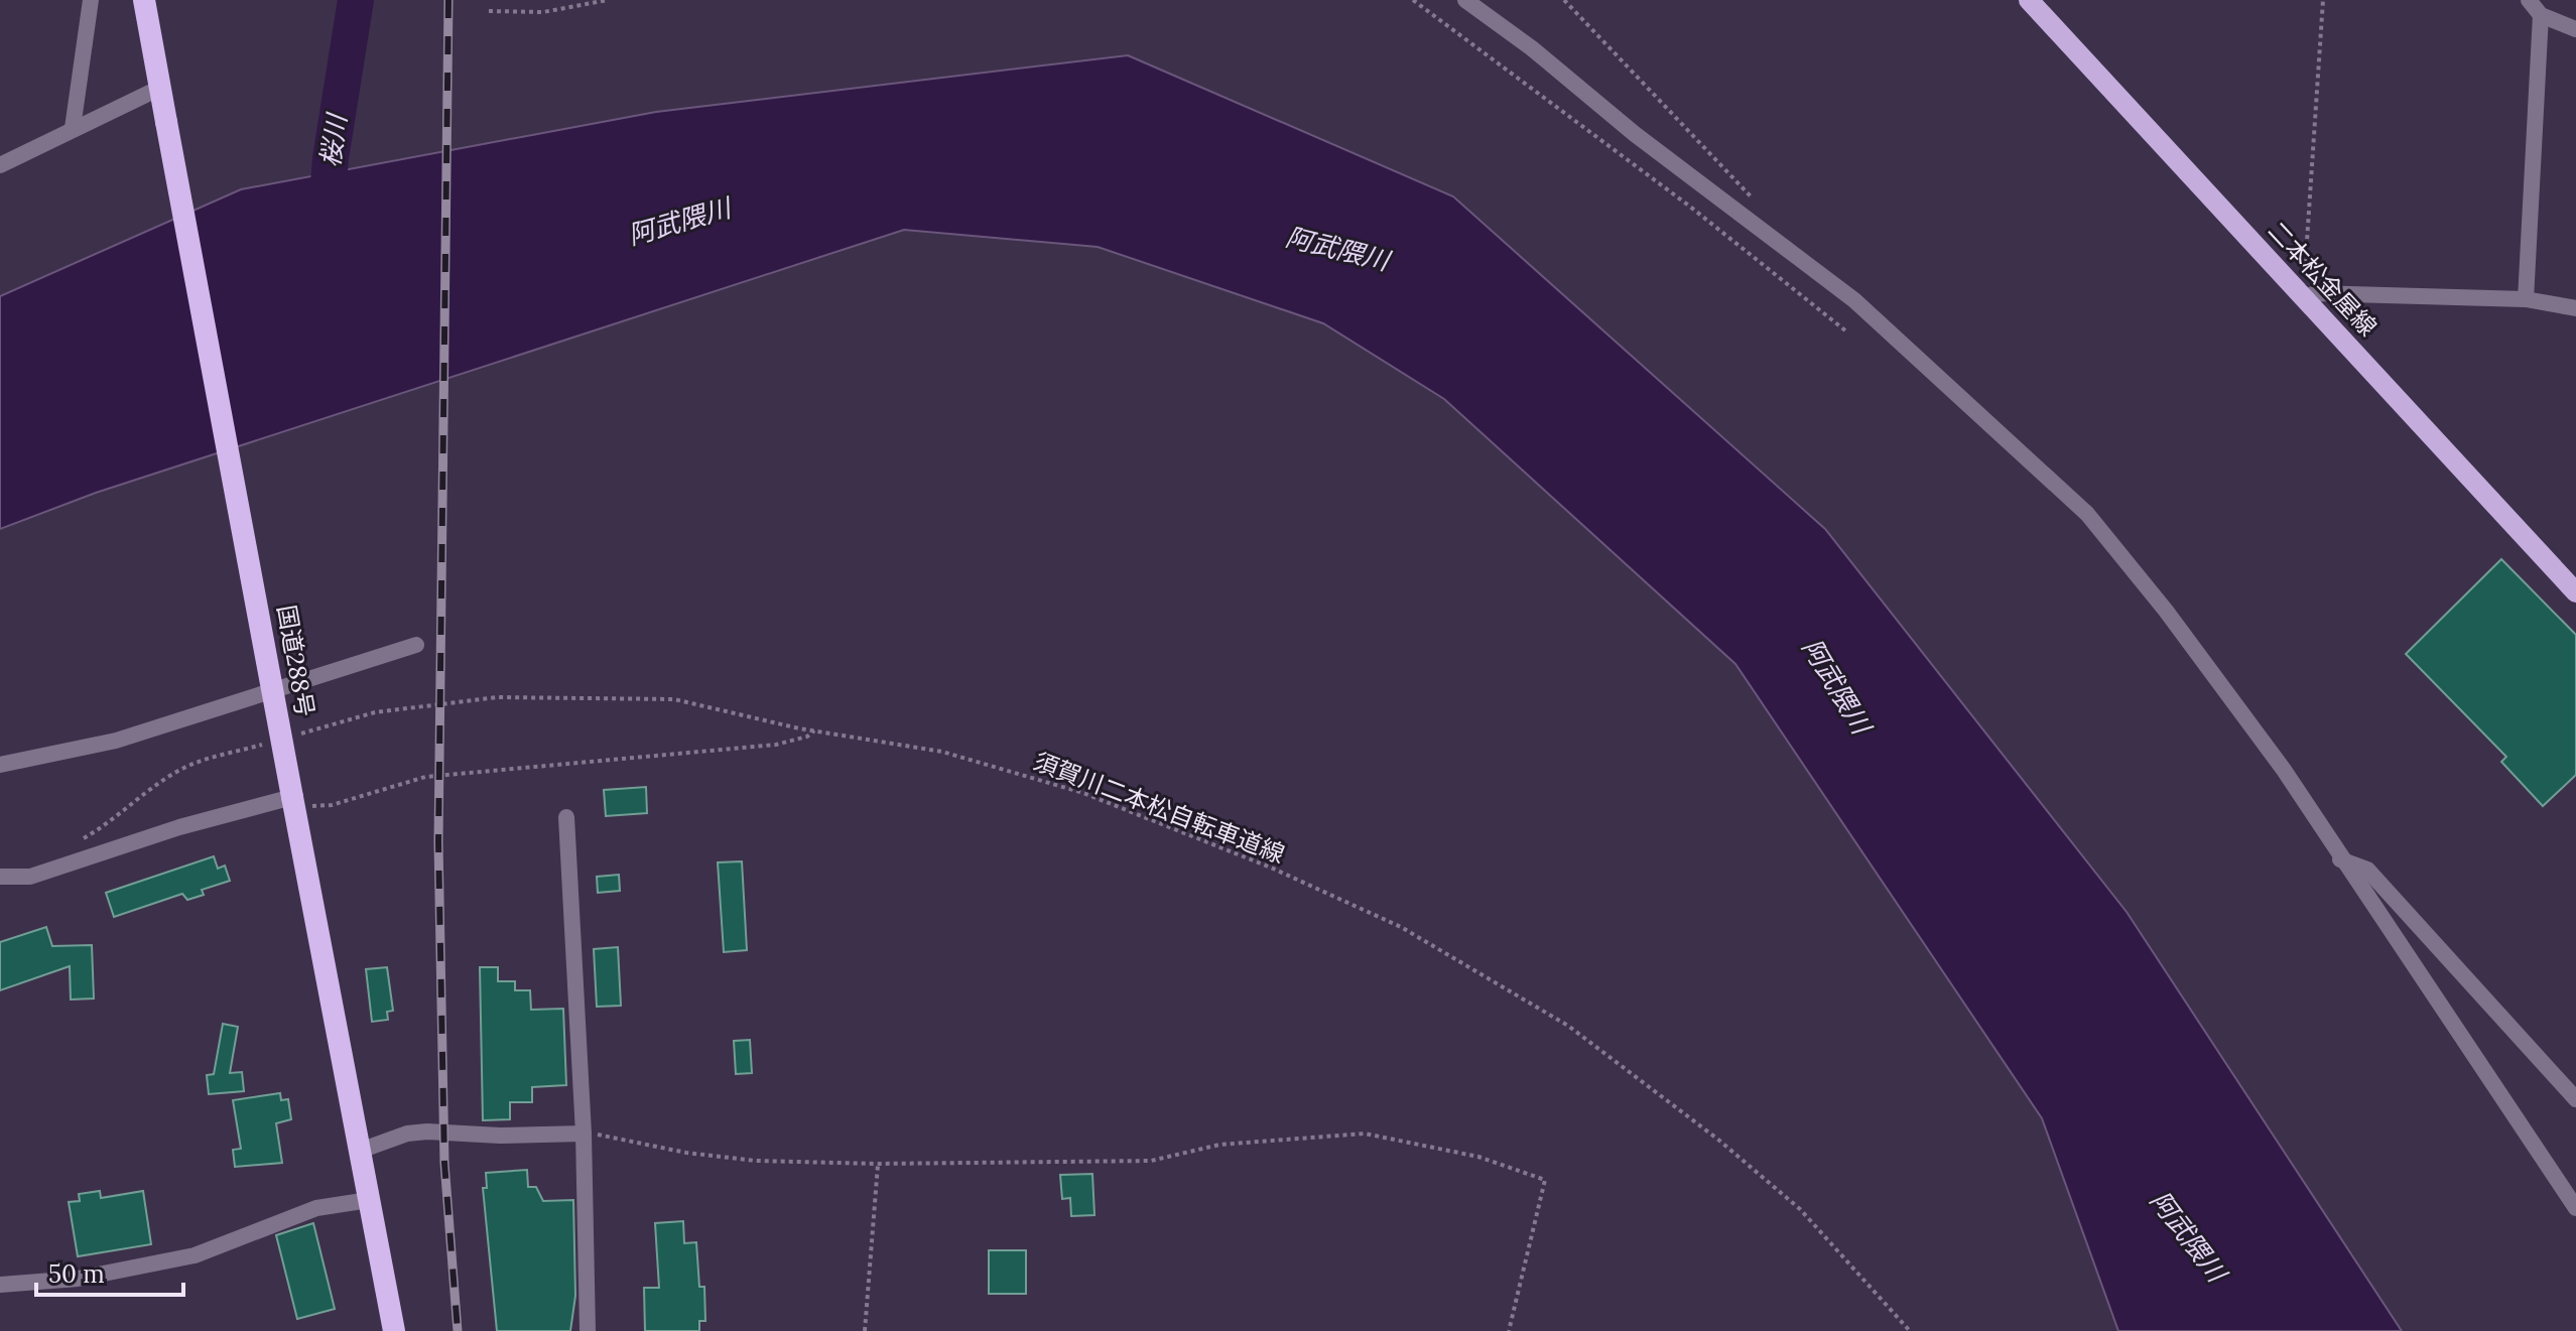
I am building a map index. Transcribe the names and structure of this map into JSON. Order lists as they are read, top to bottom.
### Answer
{
  "streets": {
    "highway": ["国道288号"],
    "main road": ["二本松金屋線"],
    "path": ["須賀川二本松自転車道線"]
  },
  "water": ["桜川", "阿武隈川"],
  "scale_bar": "50 m"
}
